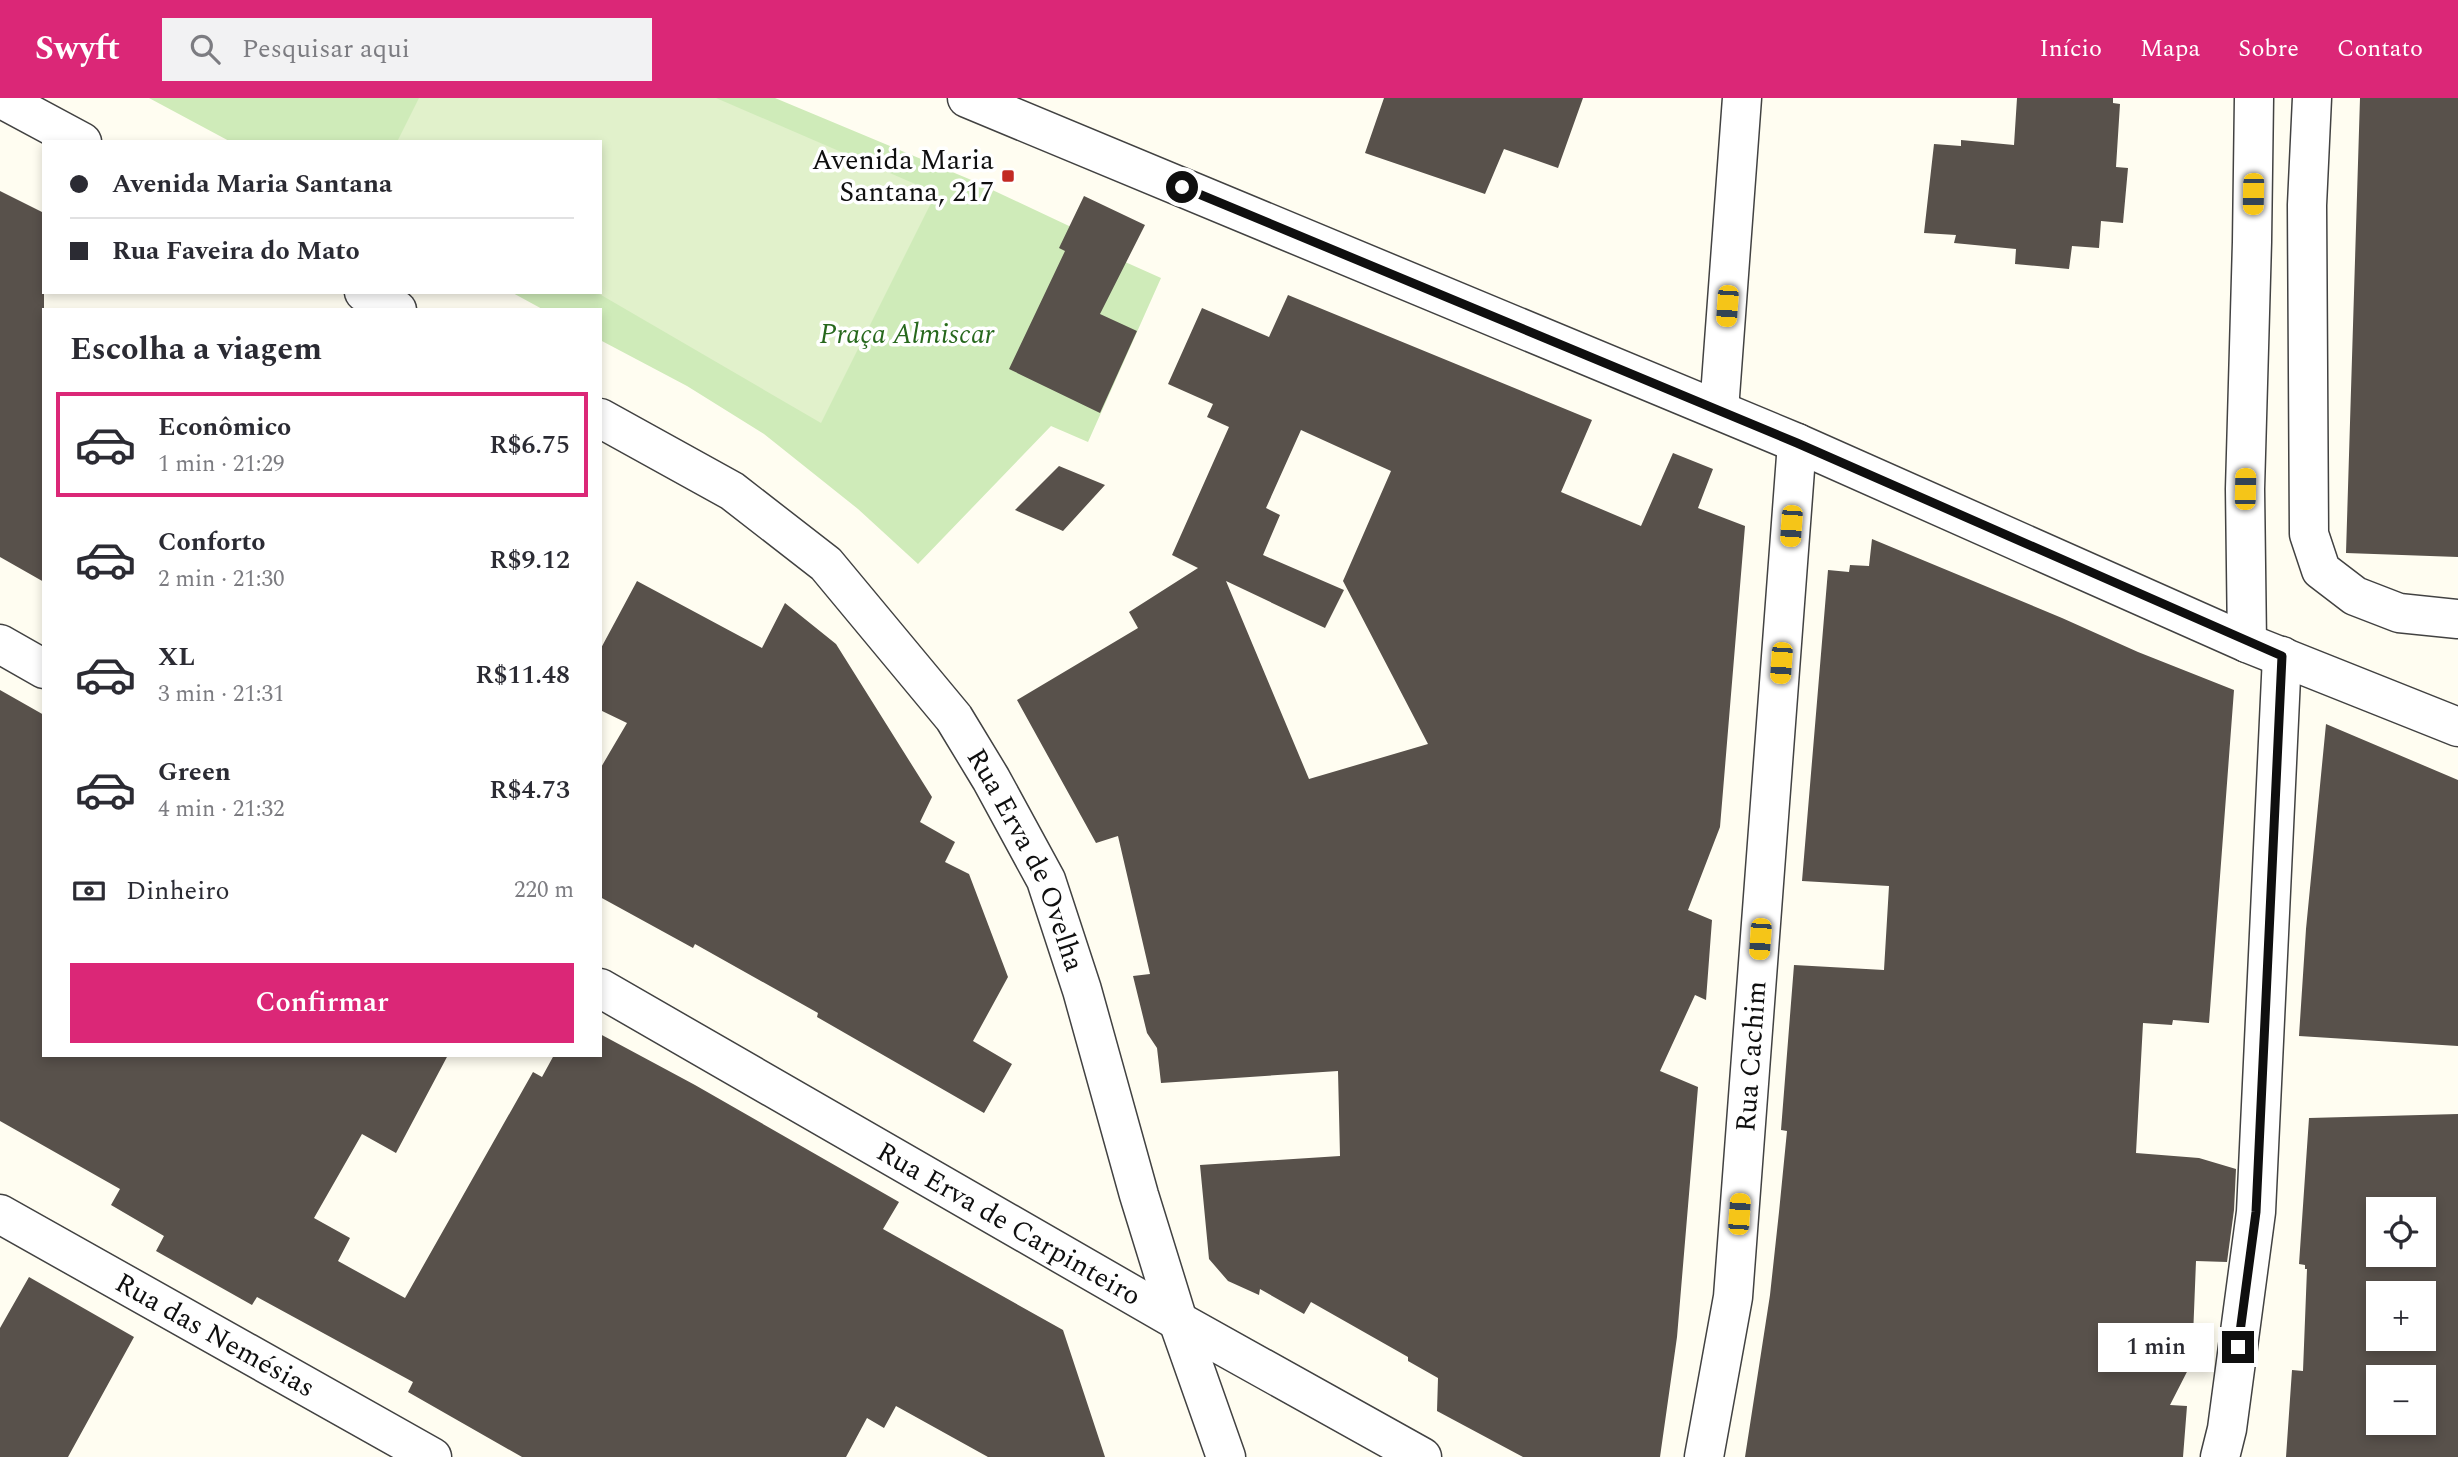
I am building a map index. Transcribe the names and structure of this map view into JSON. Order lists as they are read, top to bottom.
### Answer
{
  "streets": {
    "street": [
      "Rua Erva de Ovelha",
      "Rua Cachim",
      "Rua Erva de Carpinteiro",
      "Rua das Nemésias"
    ]
  },
  "crossings": [
    ["Rua Erva de Ovelha", "Rua Erva de Carpinteiro"]
  ],
  "parks": ["Praça Almiscar"],
  "places": {
    "transit": ["Avenida Maria Santana, 217"]
  },
  "page": {
    "header": "Swyft",
    "search": "Pesquisar aqui",
    "nav": [
      "Início",
      "Mapa",
      "Sobre",
      "Contato"
    ],
    "banner": ["Avenida Maria Santana", "Rua Faveira do Mato"],
    "heading": "Escolha a viagem",
    "list": [
      {
        "name": "Econômico",
        "note": "1 min · 21:29",
        "value": "R$6.75"
      },
      {
        "name": "Conforto",
        "note": "2 min · 21:30",
        "value": "R$9.12"
      },
      {
        "name": "XL",
        "note": "3 min · 21:31",
        "value": "R$11.48"
      },
      {
        "name": "Green",
        "note": "4 min · 21:32",
        "value": "R$4.73"
      }
    ],
    "pay": ["Dinheiro", "220 m"],
    "buttons": "Confirmar",
    "map_buttons": ["+", "−"],
    "bubble": "1 min"
  }
}
